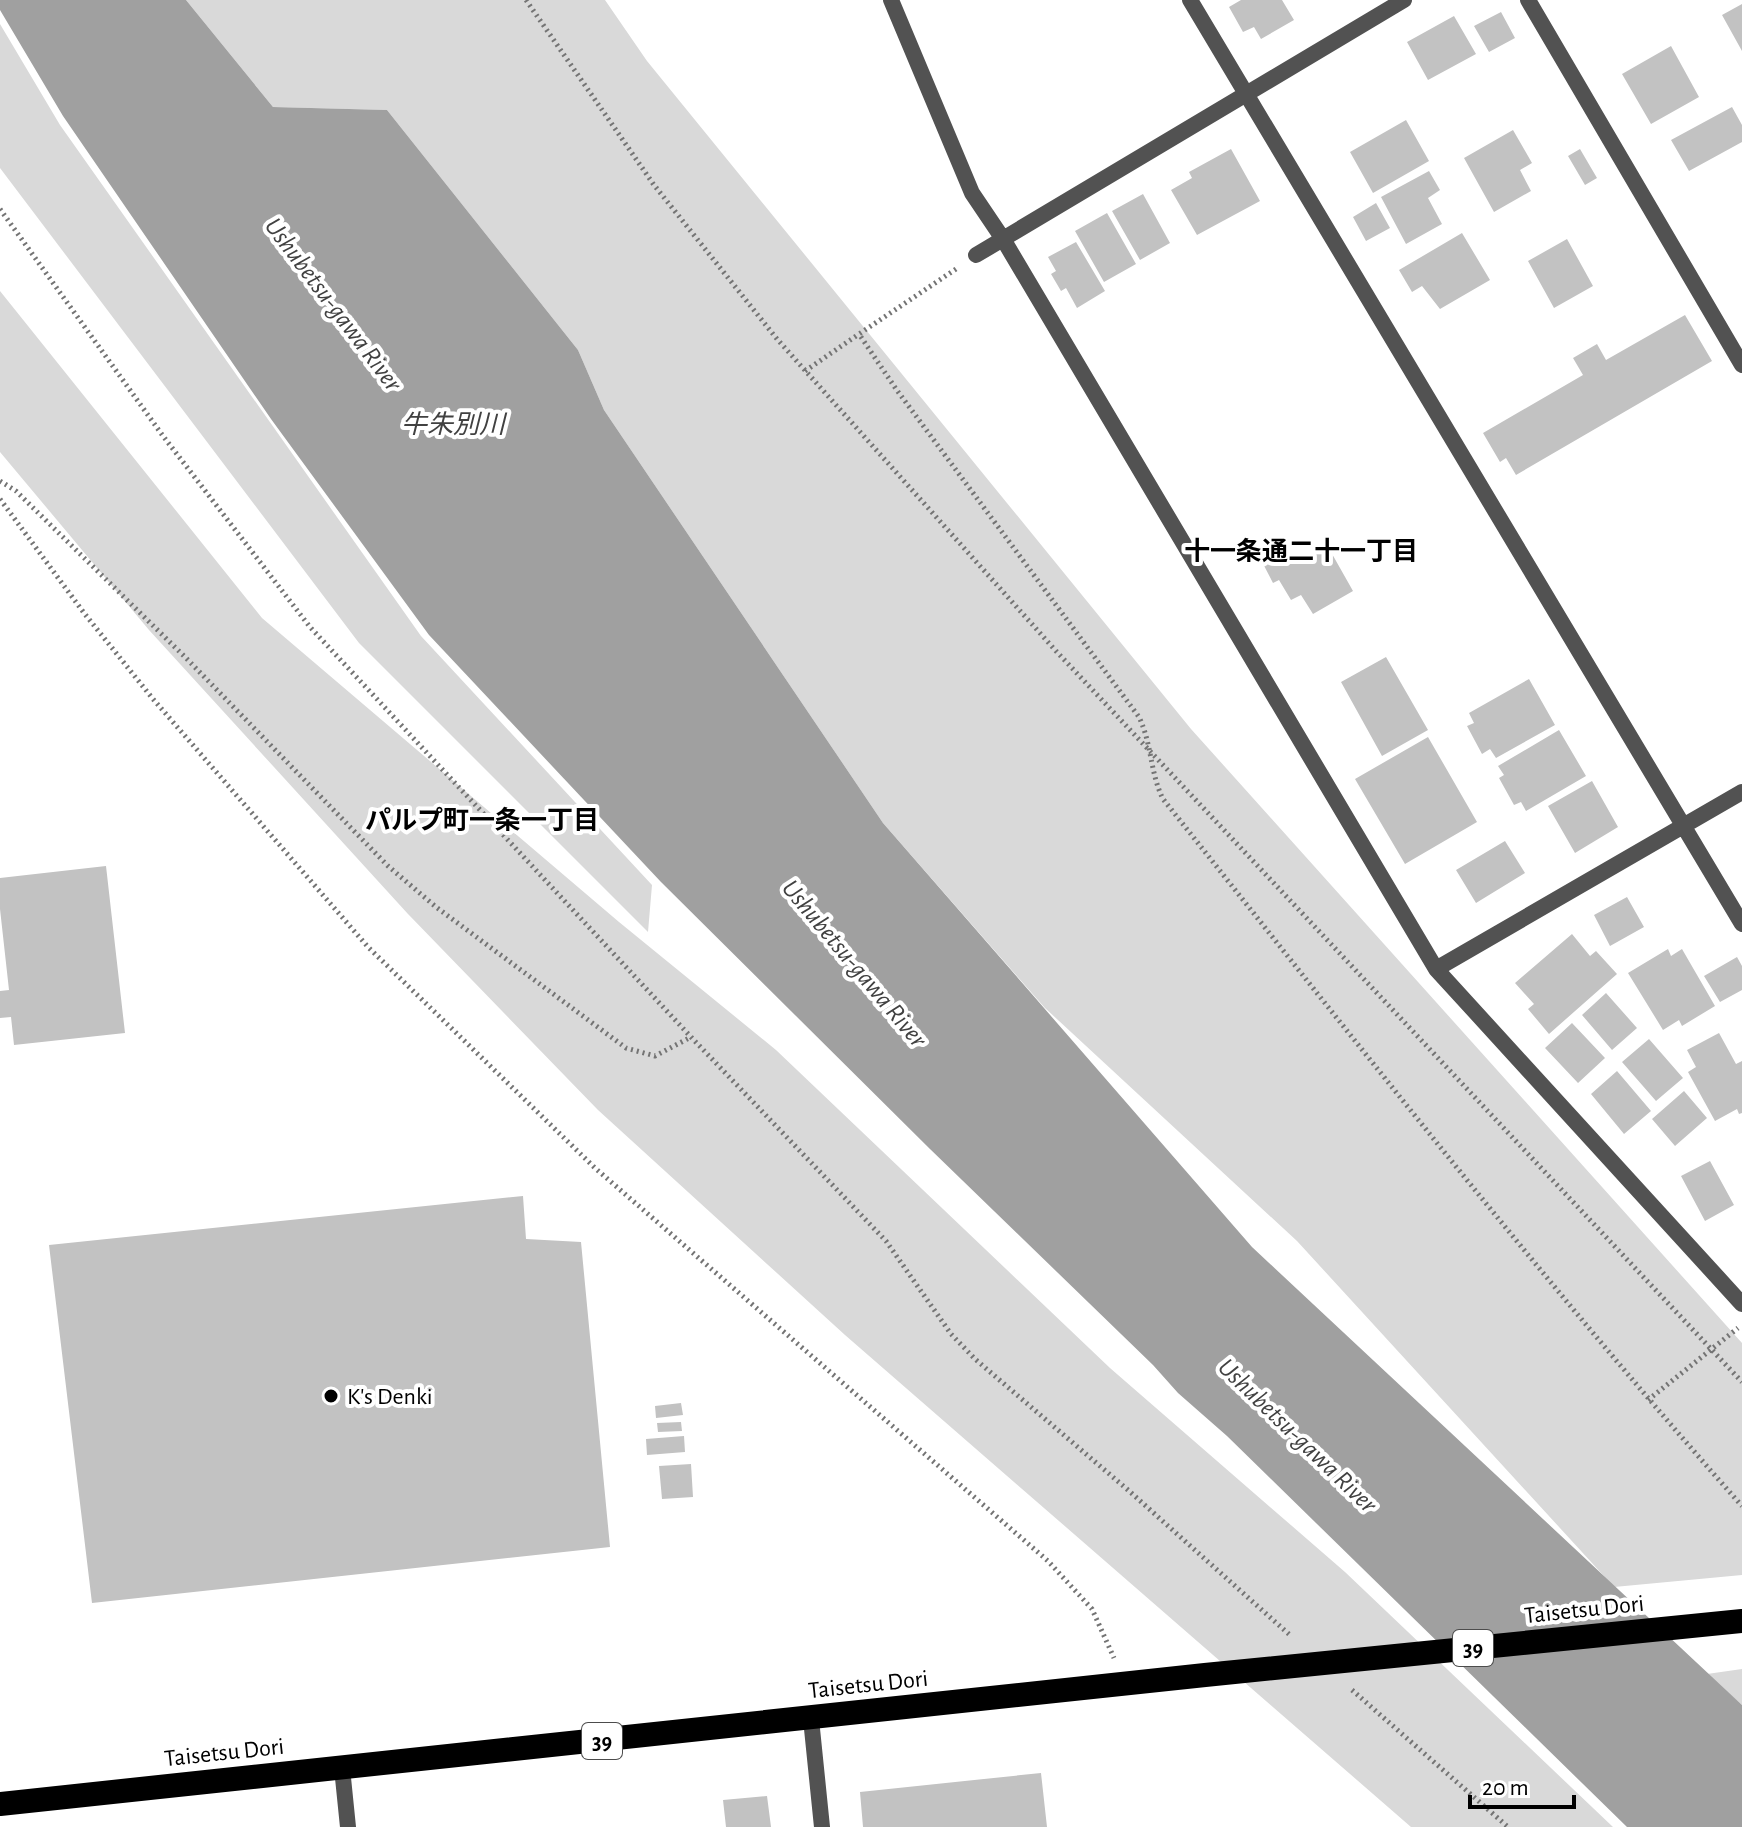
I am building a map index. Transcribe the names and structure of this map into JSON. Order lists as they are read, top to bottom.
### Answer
{
  "streets": {
    "highway": ["Taisetsu Dori", "39"]
  },
  "districts": ["十一条通二十一丁目", "パルプ町一条一丁目"],
  "water": ["Ushubetsu-gawa River", "牛朱別川"],
  "places": ["K's Denki"],
  "scale_bar": "20 m"
}
